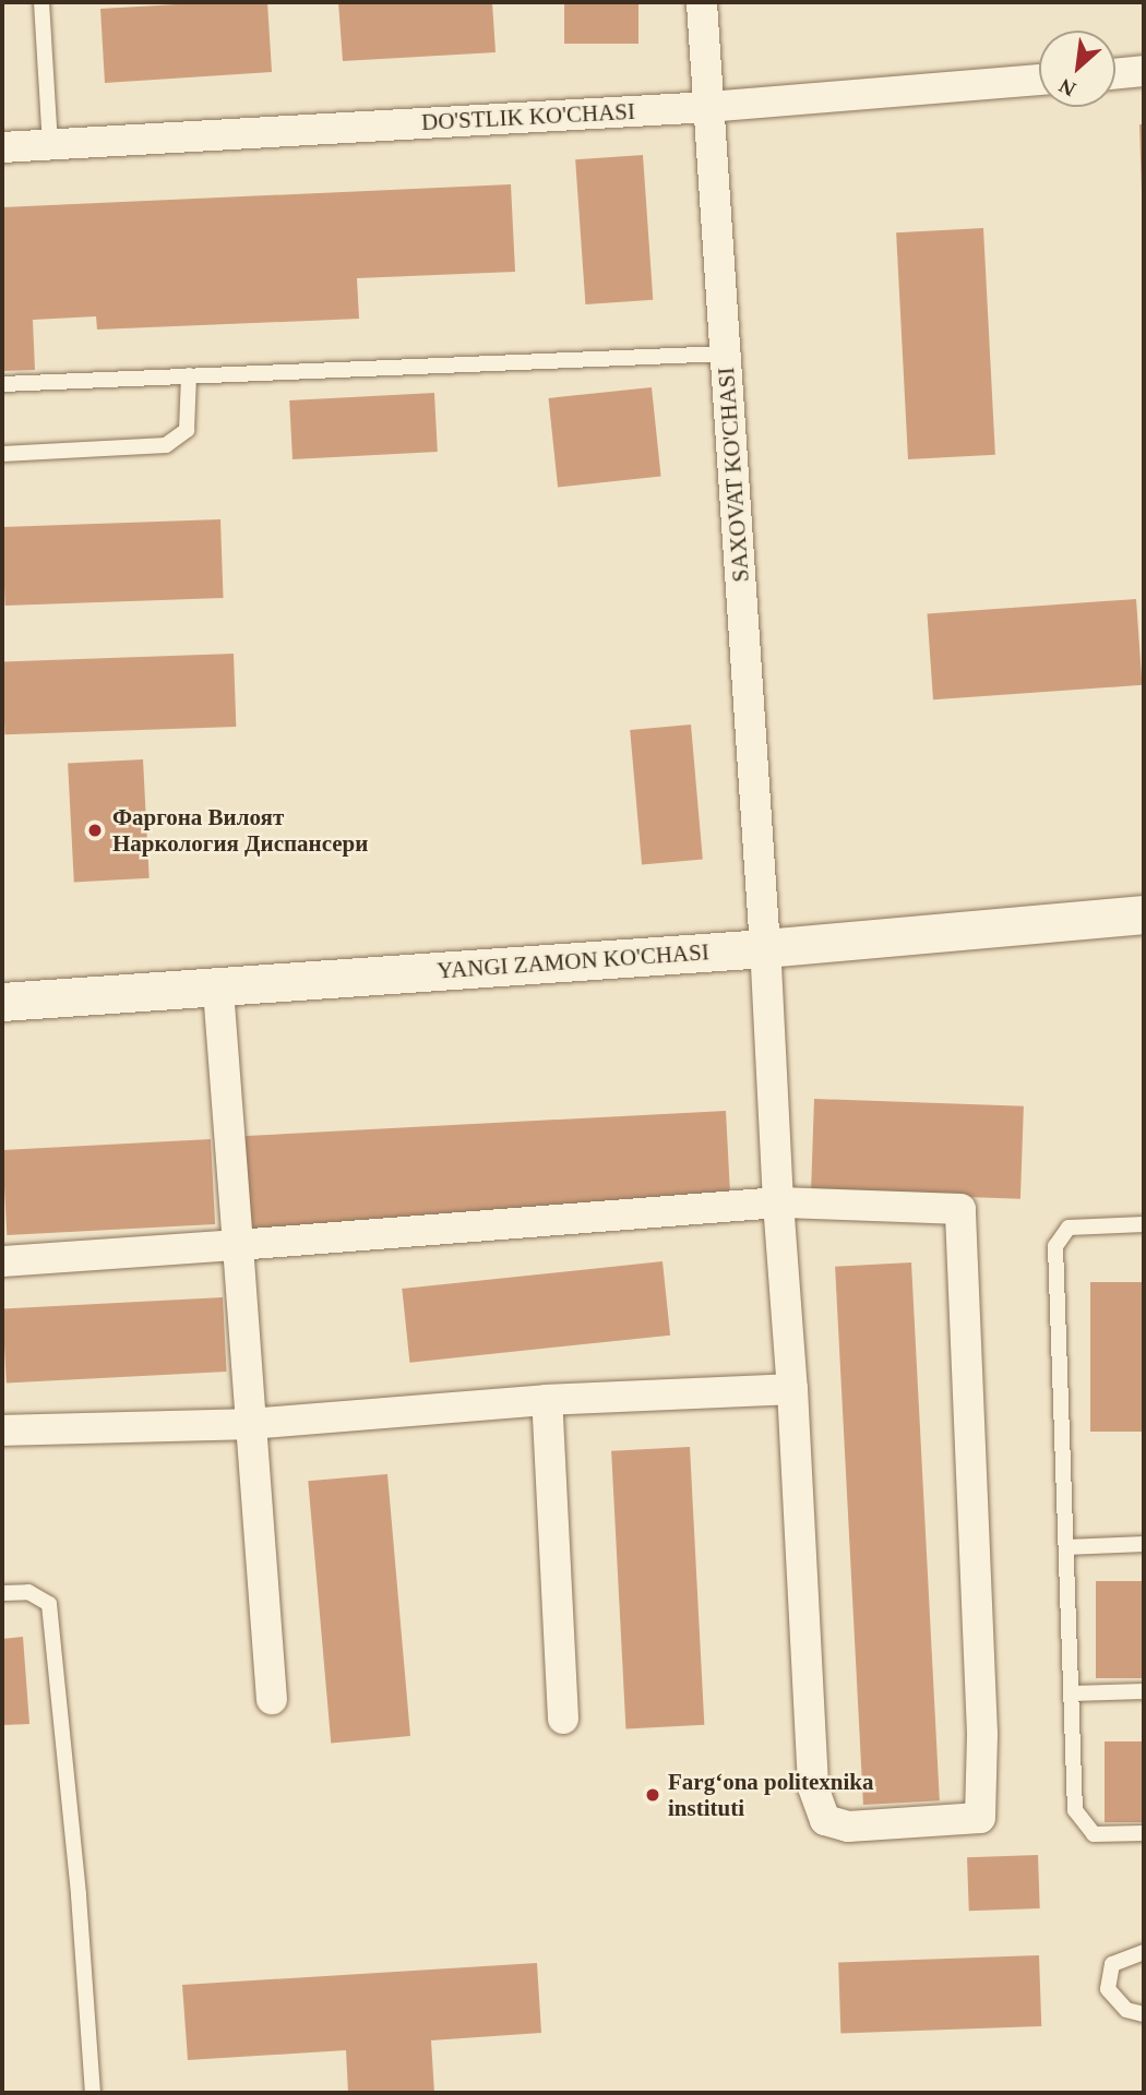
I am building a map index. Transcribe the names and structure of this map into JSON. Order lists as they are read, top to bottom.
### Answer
{
  "streets": {
    "street": ["DO'STLIK KO'CHASI", "SAXOVAT KO'CHASI", "YANGI ZAMON KO'CHASI"]
  },
  "crossings": [
    ["DO'STLIK KO'CHASI", "SAXOVAT KO'CHASI"],
    ["SAXOVAT KO'CHASI", "YANGI ZAMON KO'CHASI"]
  ],
  "places": ["Фаргона Вилоят Наркология Диспансери", "Fargʻona politexnika instituti"],
  "north": "bottom left"
}
